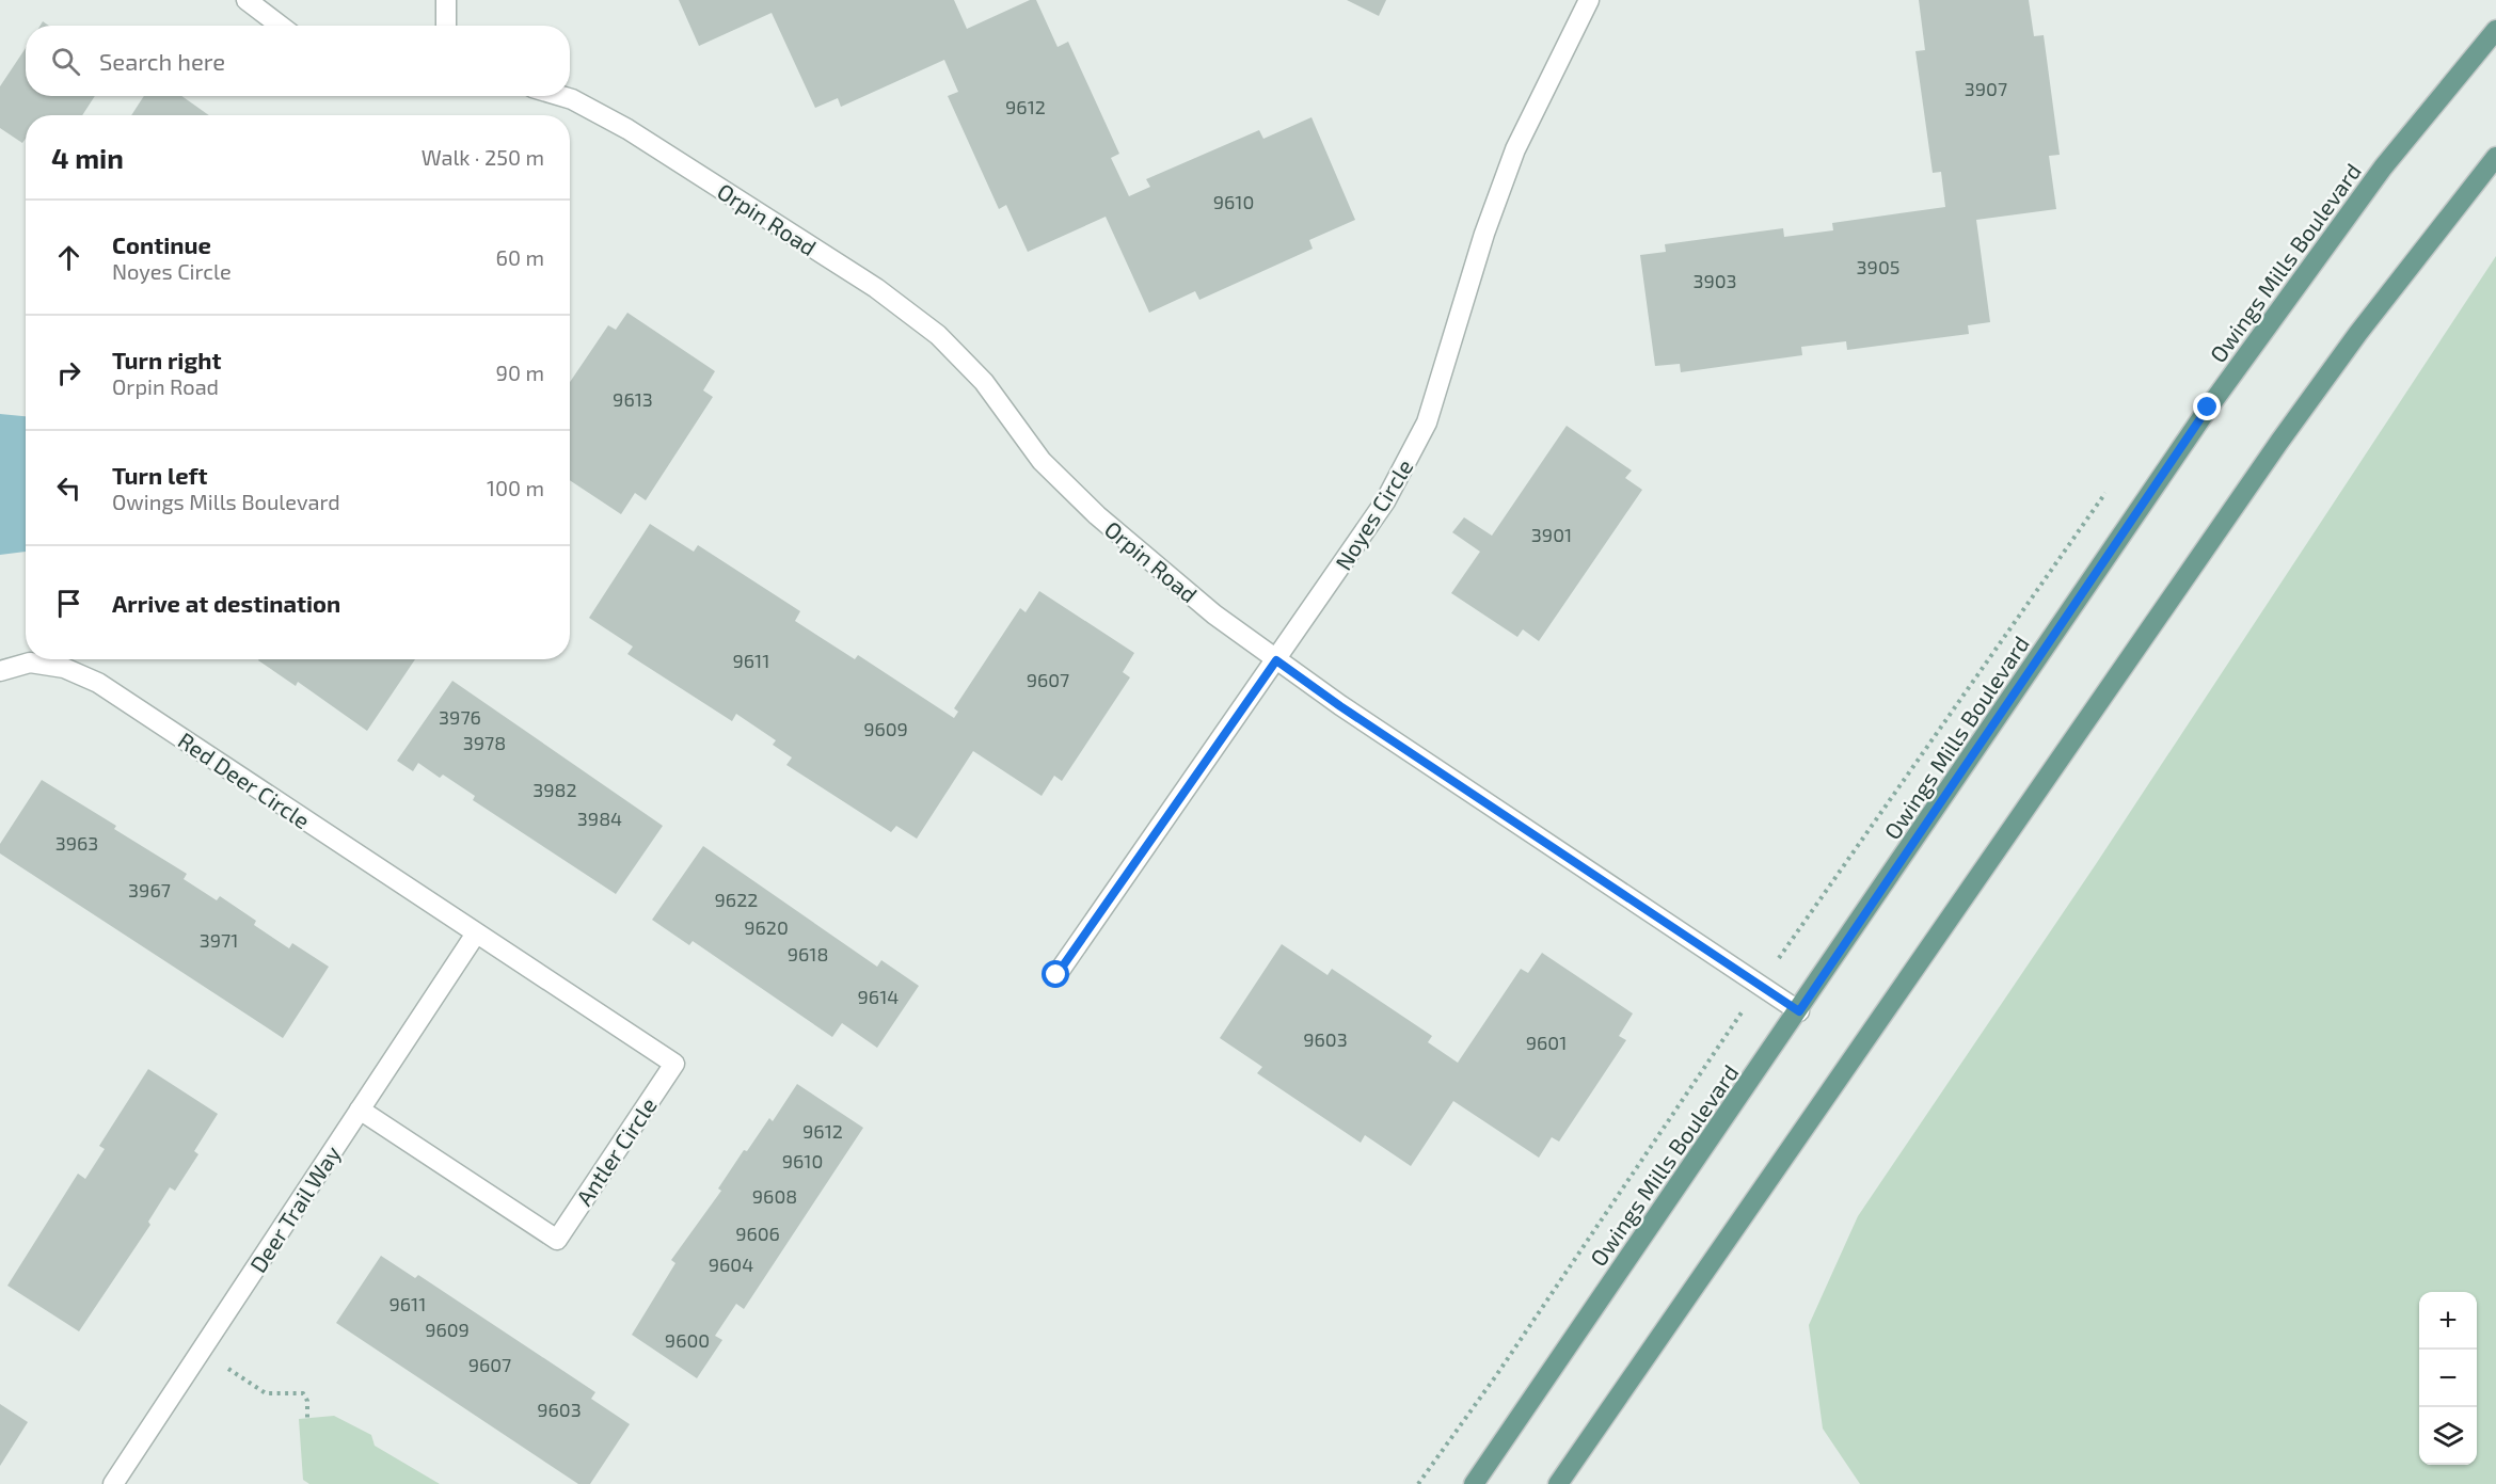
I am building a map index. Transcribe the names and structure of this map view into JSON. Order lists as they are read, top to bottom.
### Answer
{
  "streets": {
    "main road": ["Owings Mills Boulevard"],
    "street": [
      "Orpin Road",
      "Noyes Circle",
      "Red Deer Circle",
      "Antler Circle",
      "Deer Trail Way"
    ]
  },
  "crossings": [
    ["Orpin Road", "Owings Mills Boulevard"],
    ["Orpin Road", "Noyes Circle"],
    ["Red Deer Circle", "Antler Circle"],
    ["Red Deer Circle", "Deer Trail Way"],
    ["Antler Circle", "Deer Trail Way"]
  ],
  "house_numbers": [
    "3907",
    "9612",
    "9610",
    "3905",
    "3903",
    "9613",
    "3901",
    "9611",
    "9607",
    "3976",
    "9609",
    "3978",
    "3982",
    "3984",
    "3963",
    "3967",
    "9622",
    "9620",
    "3971",
    "9618",
    "9614",
    "9603",
    "9601",
    "9612",
    "9610",
    "9608",
    "9606",
    "9604",
    "9611",
    "9609",
    "9600",
    "9607",
    "9603"
  ],
  "page": {
    "search": "Search here",
    "heading": ["4 min", "Walk · 250 m"],
    "list": [
      ["Continue", "Noyes Circle", "60 m"],
      ["Turn right", "Orpin Road", "90 m"],
      ["Turn left", "Owings Mills Boulevard", "100 m"],
      "Arrive at destination"
    ],
    "map_buttons": ["+", "−"]
  }
}
